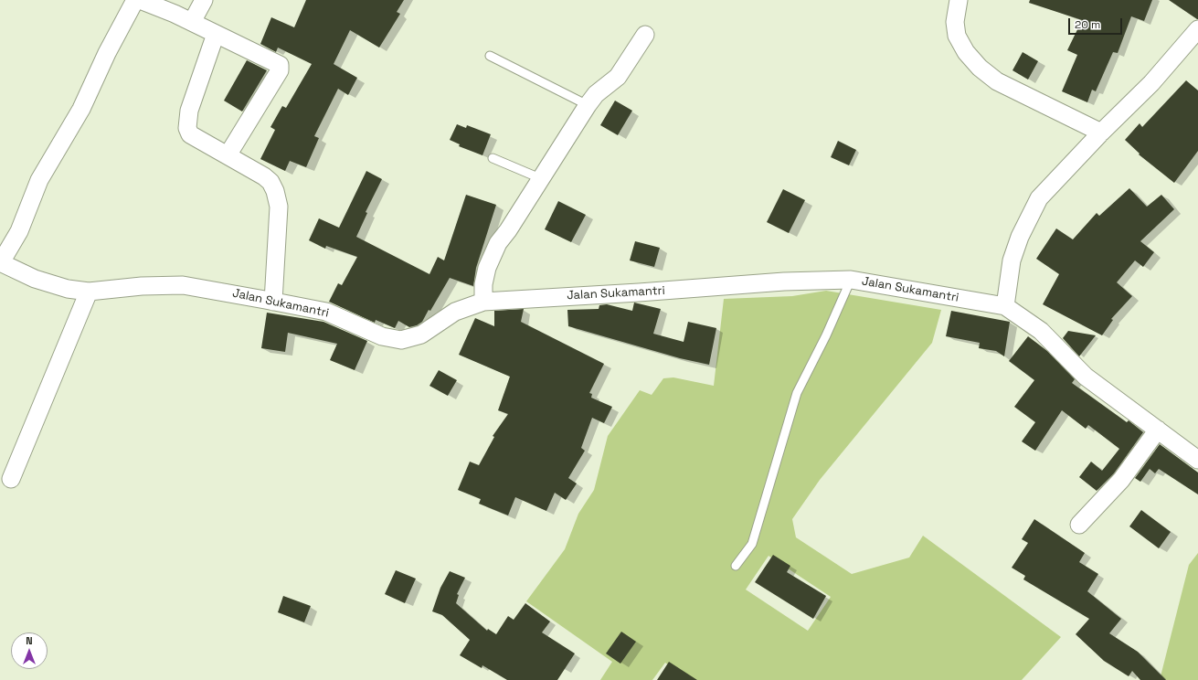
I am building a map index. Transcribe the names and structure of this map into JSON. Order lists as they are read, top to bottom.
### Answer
{
  "streets": {
    "street": ["Jalan Sukamantri"]
  },
  "scale_bar": "20 m",
  "north": "top"
}
